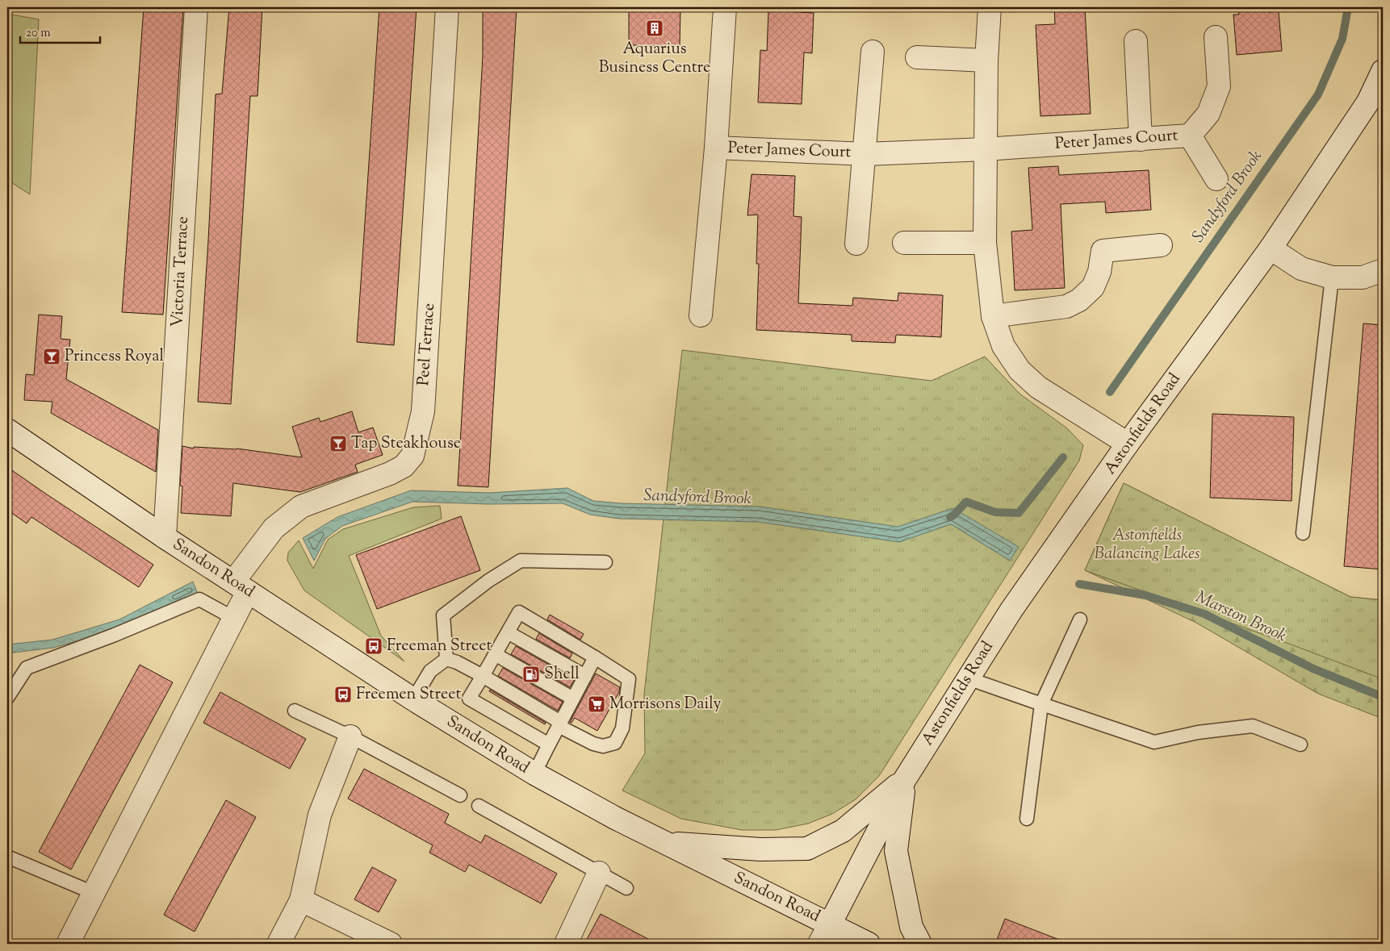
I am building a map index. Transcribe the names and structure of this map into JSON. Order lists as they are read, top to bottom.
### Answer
{
  "streets": {
    "street": [
      "Peter James Court",
      "Victoria Terrace",
      "Peel Terrace",
      "Astonfields Road",
      "Sandon Road"
    ]
  },
  "crossings": [
    ["Victoria Terrace", "Sandon Road"],
    ["Peel Terrace", "Sandon Road"],
    ["Astonfields Road", "Sandon Road"]
  ],
  "water": ["Sandyford Brook", "Marston Brook"],
  "parks": ["Astonfields Balancing Lakes"],
  "places": {
    "building": ["Aquarius Business Centre"],
    "bar": ["Princess Royal", "Tap Steakhouse"],
    "bus stop": ["Freeman Street", "Freemen Street"],
    "fuel station": ["Shell"],
    "supermarket": ["Morrisons Daily"]
  },
  "scale_bar": "20 m"
}
